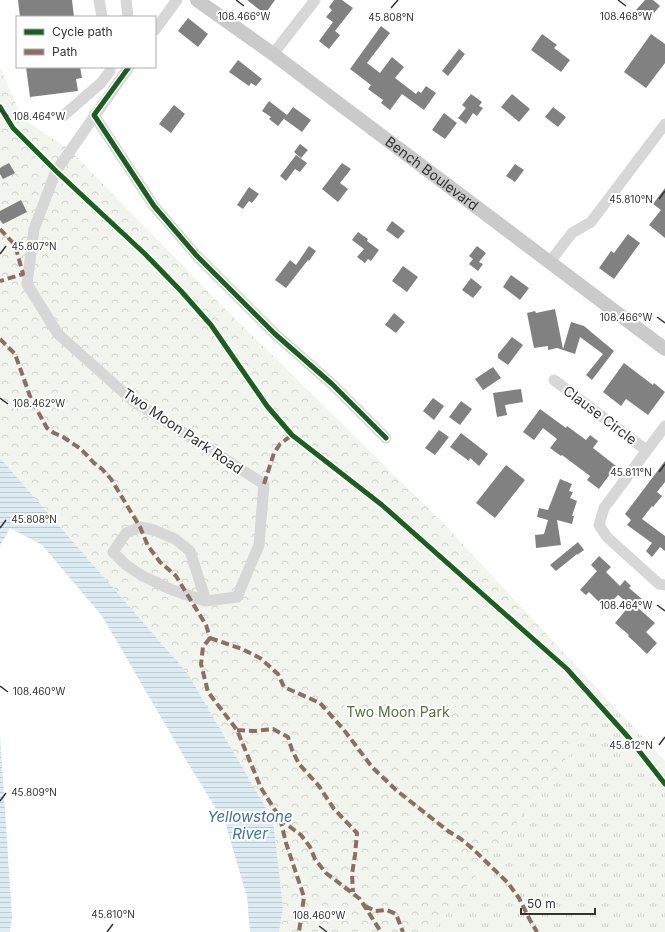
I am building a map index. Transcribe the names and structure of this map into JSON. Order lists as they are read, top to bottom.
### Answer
{
  "streets": {
    "main road": ["Bench Boulevard"],
    "street": ["Clause Circle", "Two Moon Park Road"]
  },
  "water": ["Yellowstone River"],
  "parks": ["Two Moon Park"],
  "legend": ["Cycle path", "Path"],
  "scale_bar": "50 m",
  "coordinates": [
    "108.468°W",
    "108.466°W",
    "45.808°N",
    "108.464°W",
    "45.810°N",
    "45.807°N",
    "108.462°W",
    "45.811°N",
    "108.460°W",
    "45.812°N",
    "45.809°N"
  ]
}
